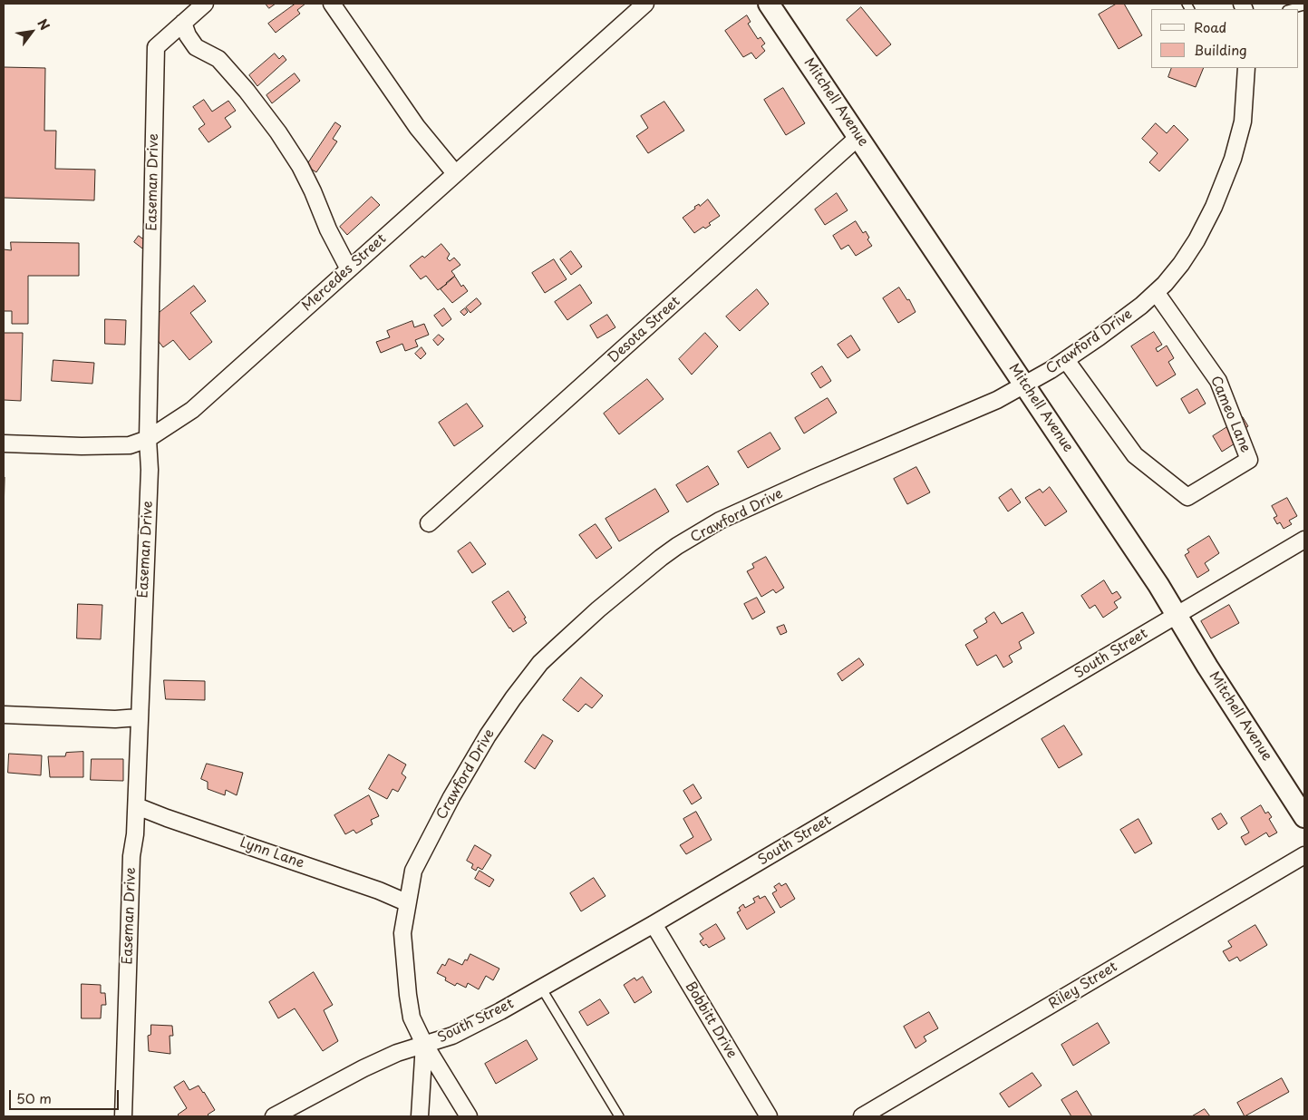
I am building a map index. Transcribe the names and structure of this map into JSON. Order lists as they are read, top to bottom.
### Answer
{
  "streets": {
    "street": [
      "Mitchell Avenue",
      "Easeman Drive",
      "Mercedes Street",
      "Desota Street",
      "Crawford Drive",
      "Cameo Lane",
      "South Street",
      "Lynn Lane",
      "Riley Street",
      "Bobbitt Drive"
    ]
  },
  "crossings": [
    ["Mitchell Avenue", "Desota Street"],
    ["Mitchell Avenue", "Crawford Drive"],
    ["Mitchell Avenue", "South Street"],
    ["Easeman Drive", "Mercedes Street"],
    ["Easeman Drive", "Lynn Lane"],
    ["Crawford Drive", "Cameo Lane"],
    ["Crawford Drive", "South Street"],
    ["Crawford Drive", "Lynn Lane"],
    ["South Street", "Bobbitt Drive"]
  ],
  "legend": ["Road", "Building"],
  "scale_bar": "50 m",
  "north": "top right"
}
